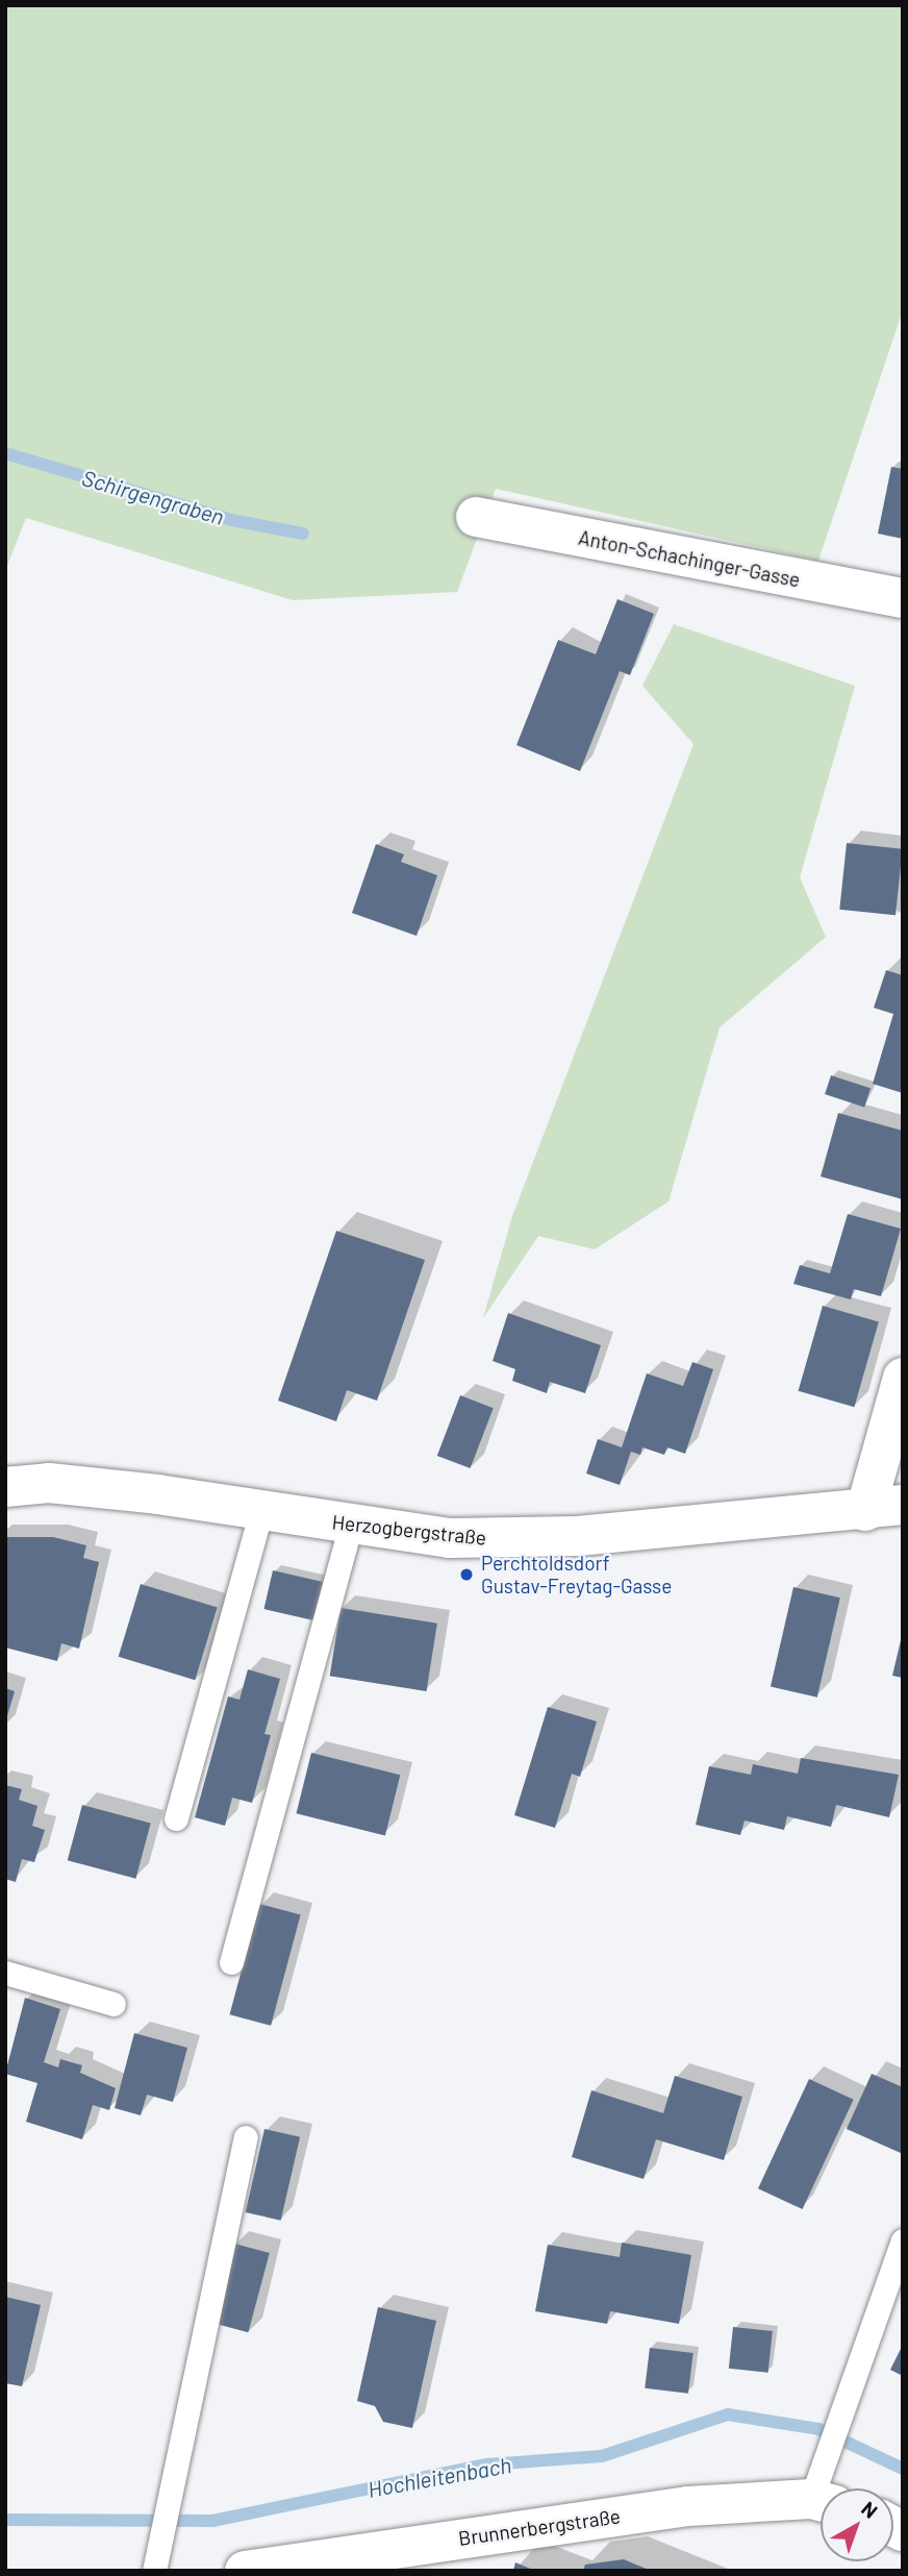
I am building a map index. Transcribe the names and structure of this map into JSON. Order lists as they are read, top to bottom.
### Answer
{
  "streets": {
    "street": ["Anton-Schachinger-Gasse", "Herzogbergstraße", "Brunnerbergstraße"]
  },
  "water": ["Schirgengraben", "Hochleitenbach"],
  "places": ["Perchtoldsdorf Gustav-Freytag-Gasse"],
  "north": "top right"
}
